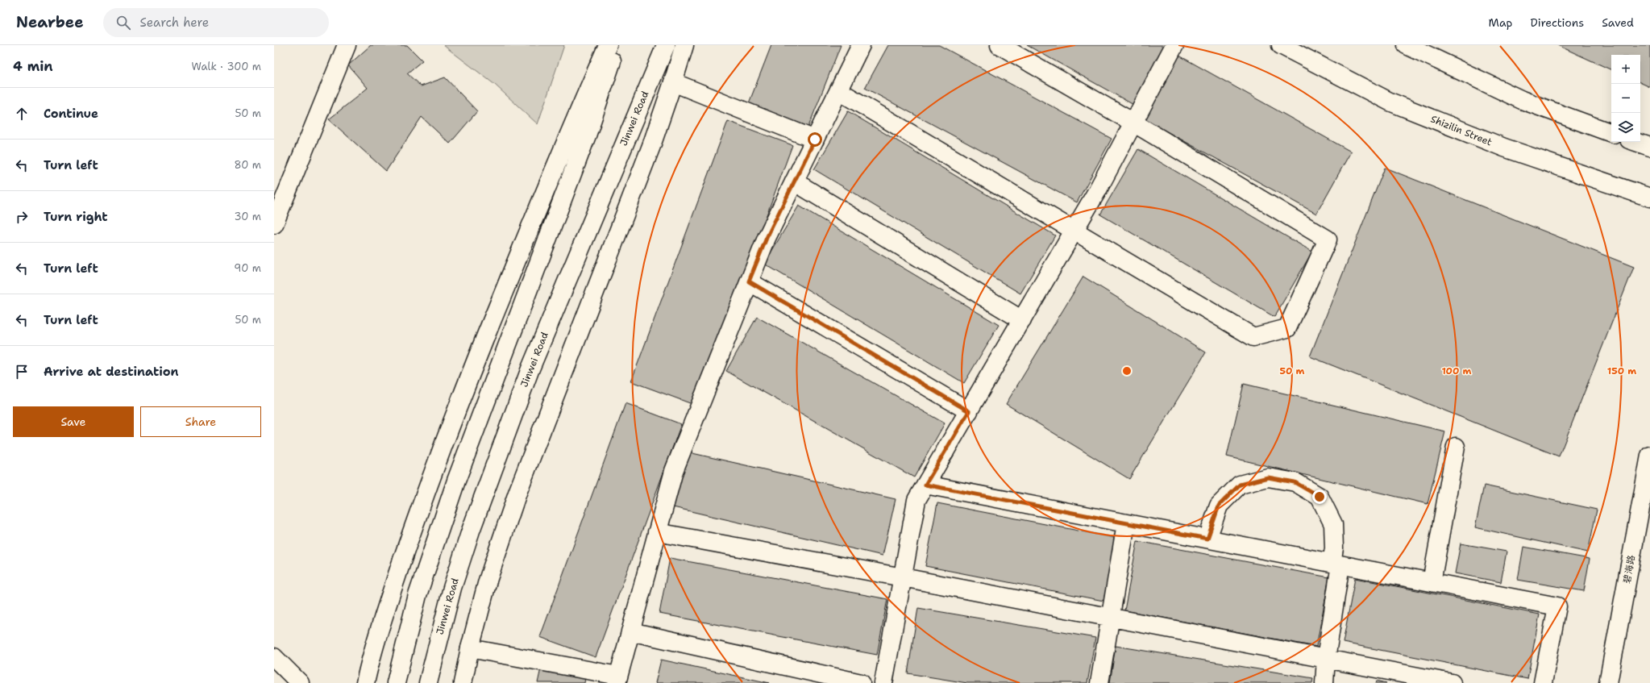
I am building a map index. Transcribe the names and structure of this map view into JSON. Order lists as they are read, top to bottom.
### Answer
{
  "streets": {
    "street": ["Jinwei Road", "Shizilin Street", "碧海路"]
  },
  "page": {
    "header": "Nearbee",
    "search": "Search here",
    "nav": ["Map", "Directions", "Saved"],
    "heading": ["4 min", "Walk · 300 m"],
    "map_buttons": ["+", "−"],
    "list": [
      ["Continue", "50 m"],
      ["Turn left", "80 m"],
      ["Turn right", "30 m"],
      ["Turn left", "90 m"],
      ["Turn left", "50 m"],
      "Arrive at destination"
    ],
    "buttons": ["Save", "Share"]
  },
  "rings": ["50 m", "100 m", "150 m"]
}
